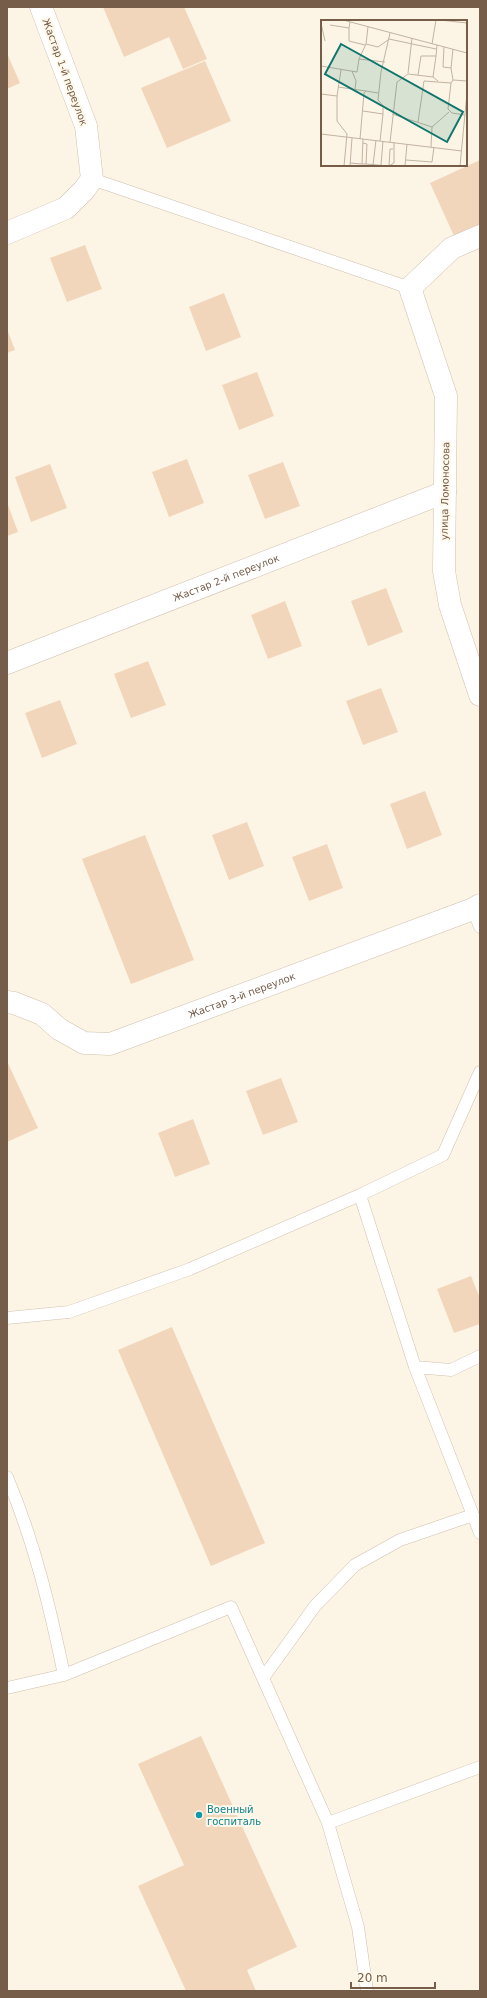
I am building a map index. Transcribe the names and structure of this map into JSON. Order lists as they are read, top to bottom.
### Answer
{
  "streets": {
    "street": [
      "Жастар 1-й переулок",
      "улица Ломоносова",
      "Жастар 2-й переулок",
      "Жастар 3-й переулок"
    ]
  },
  "crossings": [
    ["улица Ломоносова", "Жастар 2-й переулок"]
  ],
  "places": ["Военный госпиталь"],
  "scale_bar": "20 m"
}
